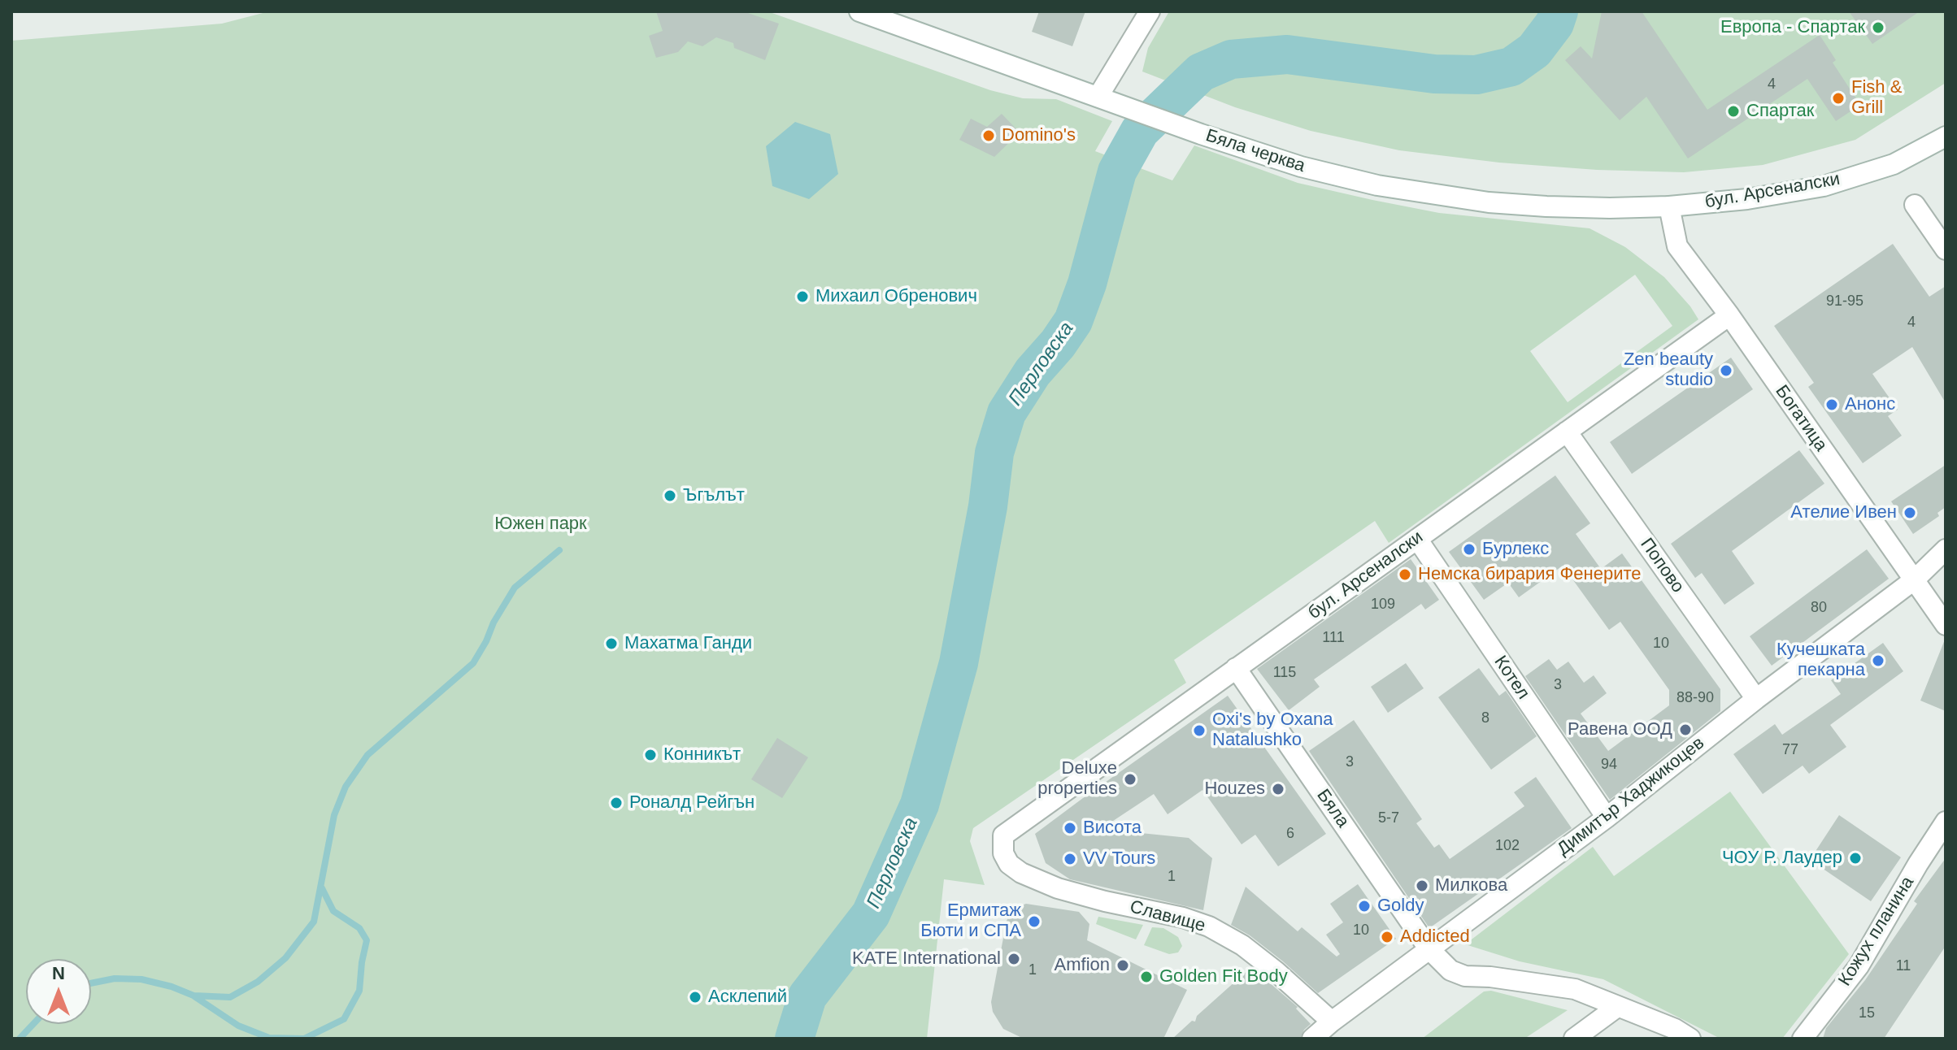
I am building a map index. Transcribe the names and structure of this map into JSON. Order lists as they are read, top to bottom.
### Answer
{
  "streets": {
    "street": [
      "Бяла черква",
      "бул. Арсеналски",
      "Богатица",
      "Попово",
      "Котел",
      "Димитър Хаджикоцев",
      "Бяла",
      "Славище",
      "Кожух планина"
    ]
  },
  "crossings": [
    ["Бяла черква", "бул. Арсеналски"],
    ["Бяла черква", "Богатица"],
    ["бул. Арсеналски", "Богатица"],
    ["бул. Арсеналски", "Попово"],
    ["бул. Арсеналски", "Котел"],
    ["бул. Арсеналски", "Бяла"],
    ["бул. Арсеналски", "Славище"],
    ["Богатица", "Димитър Хаджикоцев"],
    ["Попово", "Димитър Хаджикоцев"],
    ["Котел", "Димитър Хаджикоцев"],
    ["Димитър Хаджикоцев", "Бяла"],
    ["Димитър Хаджикоцев", "Славище"]
  ],
  "water": ["Перловска"],
  "parks": ["Южен парк"],
  "places": [
    "Европа - Спартак",
    "Fish & Grill",
    "Спартак",
    "Domino's",
    "Михаил Обренович",
    "Zen beauty studio",
    "Анонс",
    "Ъгълът",
    "Ателие Ивен",
    "Бурлекс",
    "Немска бирария Фенерите",
    "Махатма Ганди",
    "Кучешката пекарна",
    "Равена ООД",
    "Oxi's by Oxana Natalushko",
    "Конникът",
    "Deluxe properties",
    "Houzes",
    "Роналд Рейгън",
    "Висота",
    "ЧОУ Р. Лаудер",
    "VV Tours",
    "Милкова",
    "Goldy",
    "Ермитаж Бюти и СПА",
    "Addicted",
    "KATE International",
    "Amfion",
    "Golden Fit Body",
    "Асклепий"
  ],
  "house_numbers": [
    "4",
    "91-95",
    "4",
    "109",
    "80",
    "111",
    "10",
    "115",
    "3",
    "88-90",
    "8",
    "77",
    "3",
    "94",
    "5-7",
    "6",
    "102",
    "1",
    "10",
    "11",
    "1",
    "15"
  ],
  "north": "top"
}
